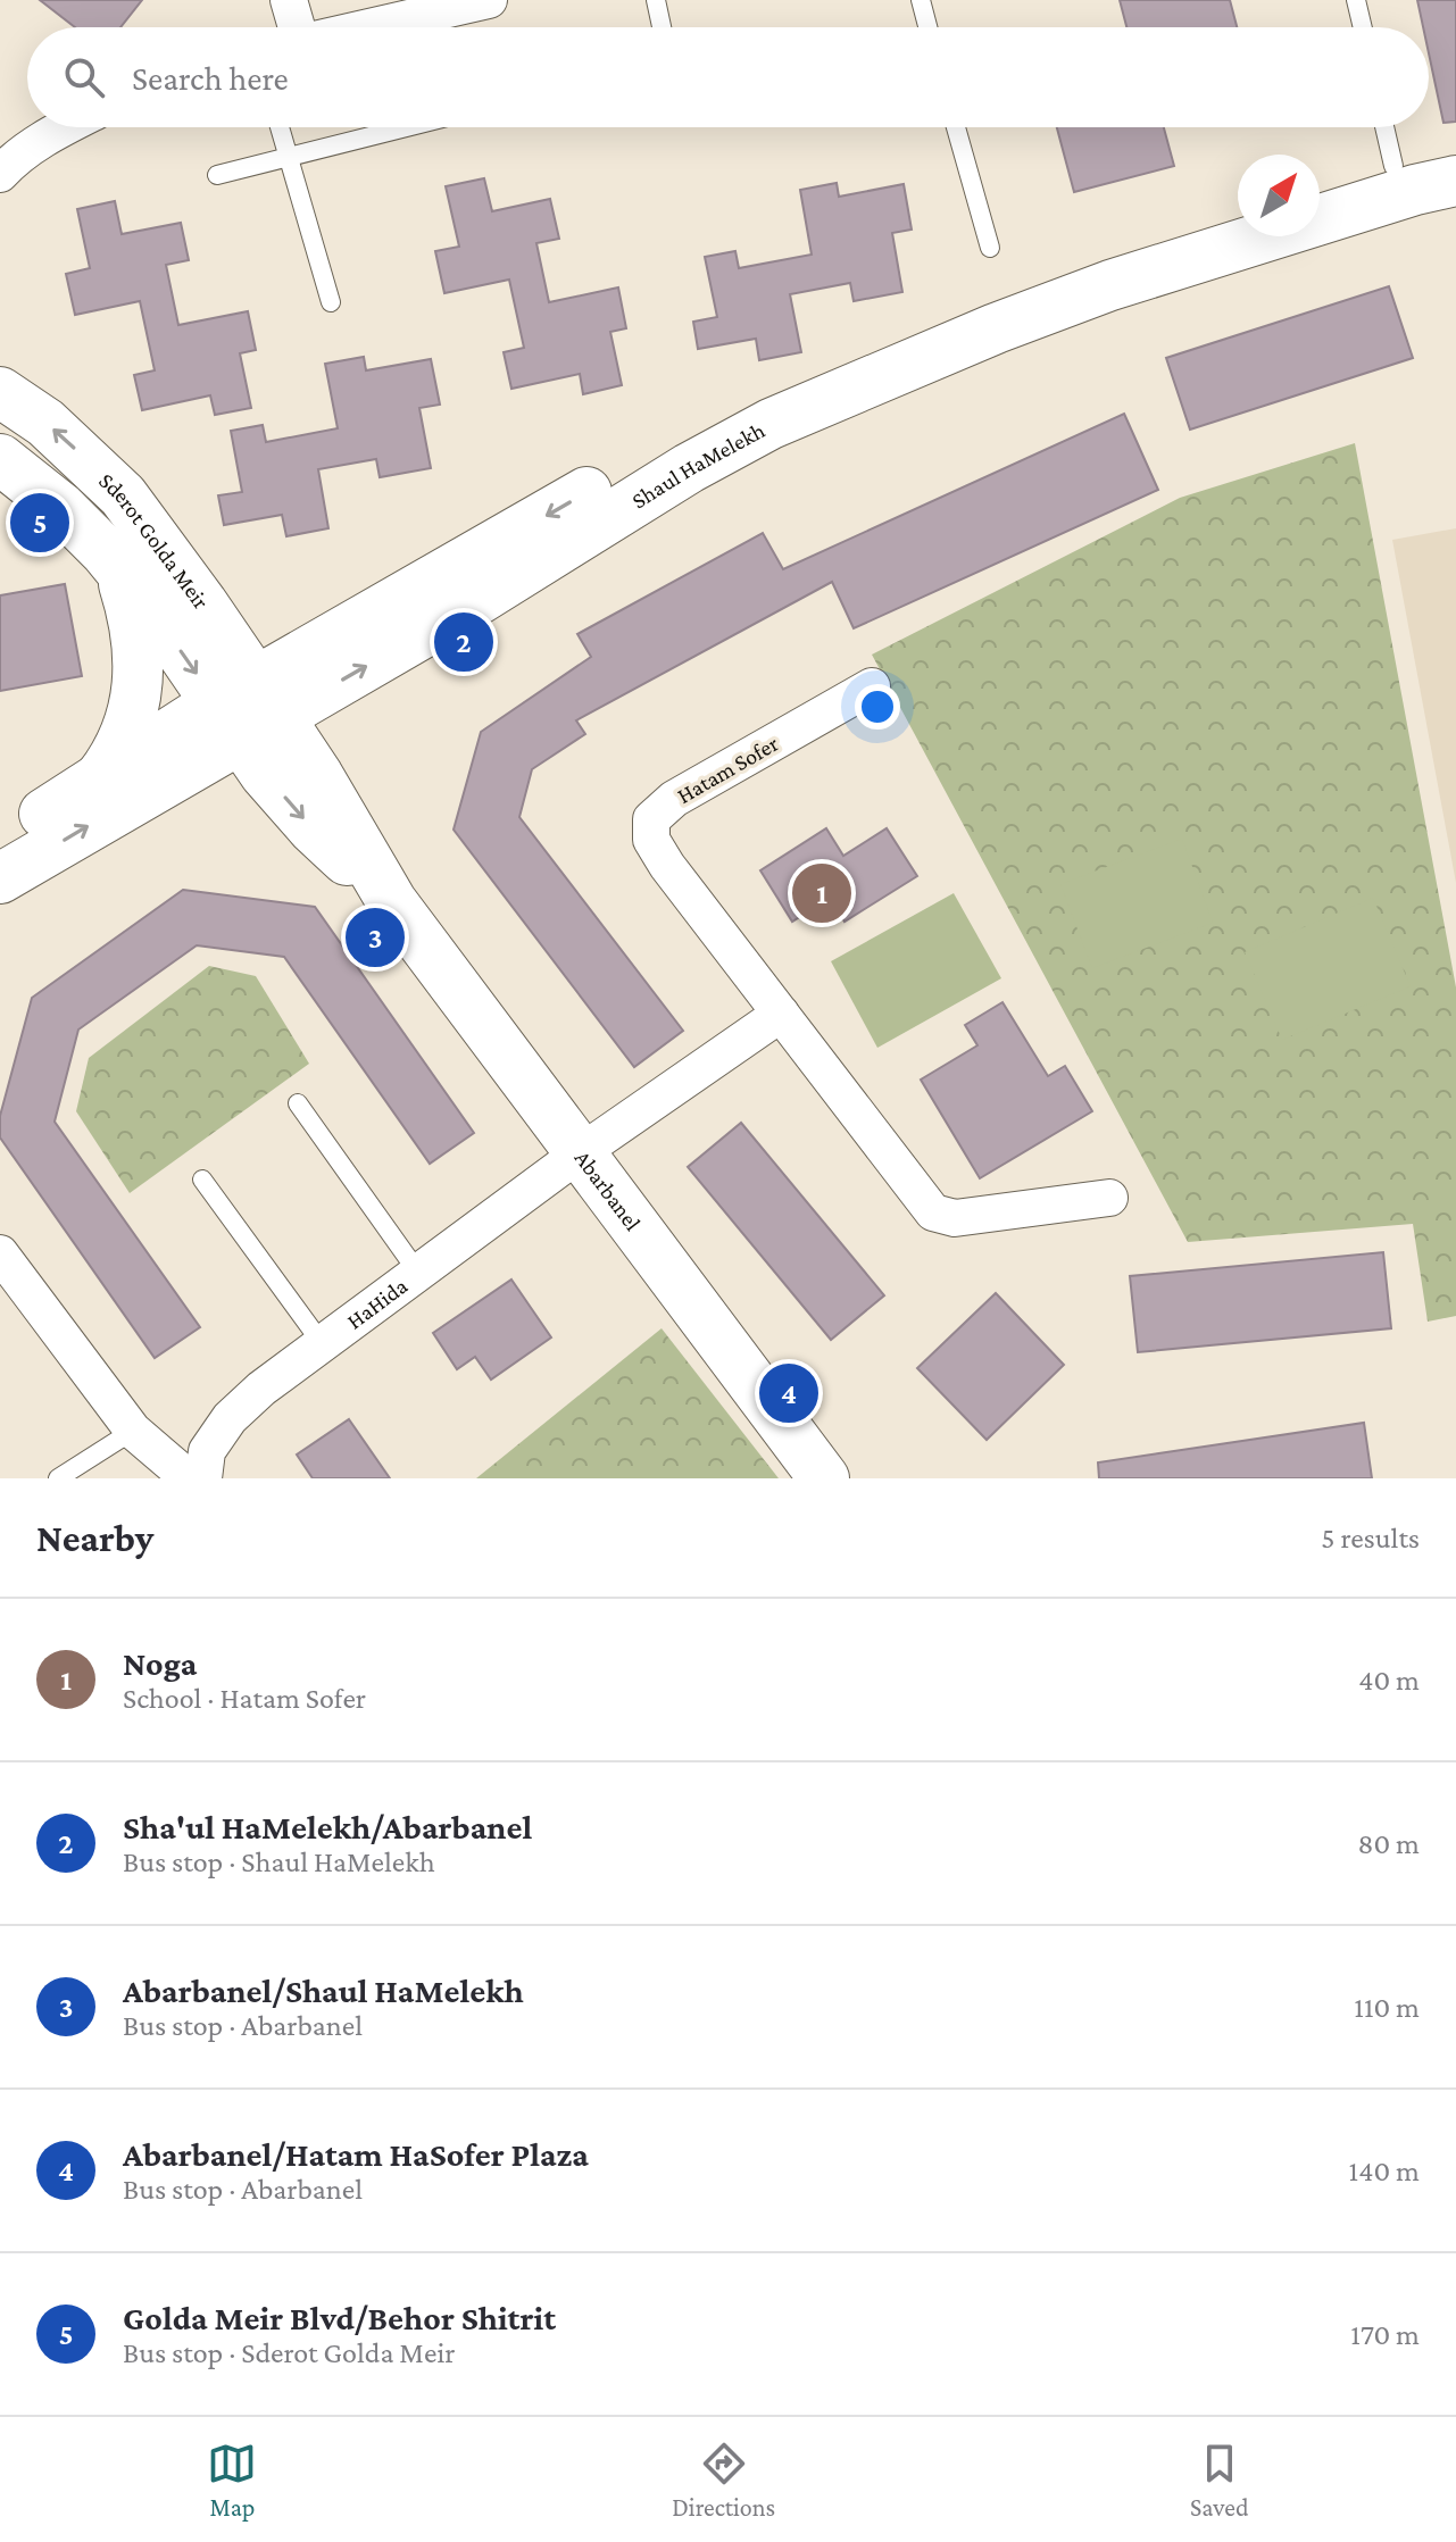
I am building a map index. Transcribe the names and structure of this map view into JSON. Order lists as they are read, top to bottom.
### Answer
{
  "streets": {
    "street": [
      "Shaul HaMelekh",
      "Sderot Golda Meir",
      "Hatam Sofer",
      "Abarbanel",
      "HaHida"
    ]
  },
  "crossings": [
    ["Shaul HaMelekh", "Sderot Golda Meir"],
    ["Shaul HaMelekh", "Abarbanel"],
    ["Sderot Golda Meir", "Abarbanel"],
    ["Abarbanel", "HaHida"]
  ],
  "north": "top right",
  "page": {
    "search": "Search here",
    "pins": [
      "5",
      "2",
      "1",
      "3",
      "4"
    ],
    "heading": ["Nearby", "5 results"],
    "list": [
      {
        "mark": "1",
        "name": "Noga",
        "note": "School · Hatam Sofer",
        "value": "40 m"
      },
      {
        "mark": "2",
        "name": "Sha'ul HaMelekh/Abarbanel",
        "note": "Bus stop · Shaul HaMelekh",
        "value": "80 m"
      },
      {
        "mark": "3",
        "name": "Abarbanel/Shaul HaMelekh",
        "note": "Bus stop · Abarbanel",
        "value": "110 m"
      },
      {
        "mark": "4",
        "name": "Abarbanel/Hatam HaSofer Plaza",
        "note": "Bus stop · Abarbanel",
        "value": "140 m"
      },
      {
        "mark": "5",
        "name": "Golda Meir Blvd/Behor Shitrit",
        "note": "Bus stop · Sderot Golda Meir",
        "value": "170 m"
      }
    ],
    "nav": ["Map", "Directions", "Saved"]
  }
}
